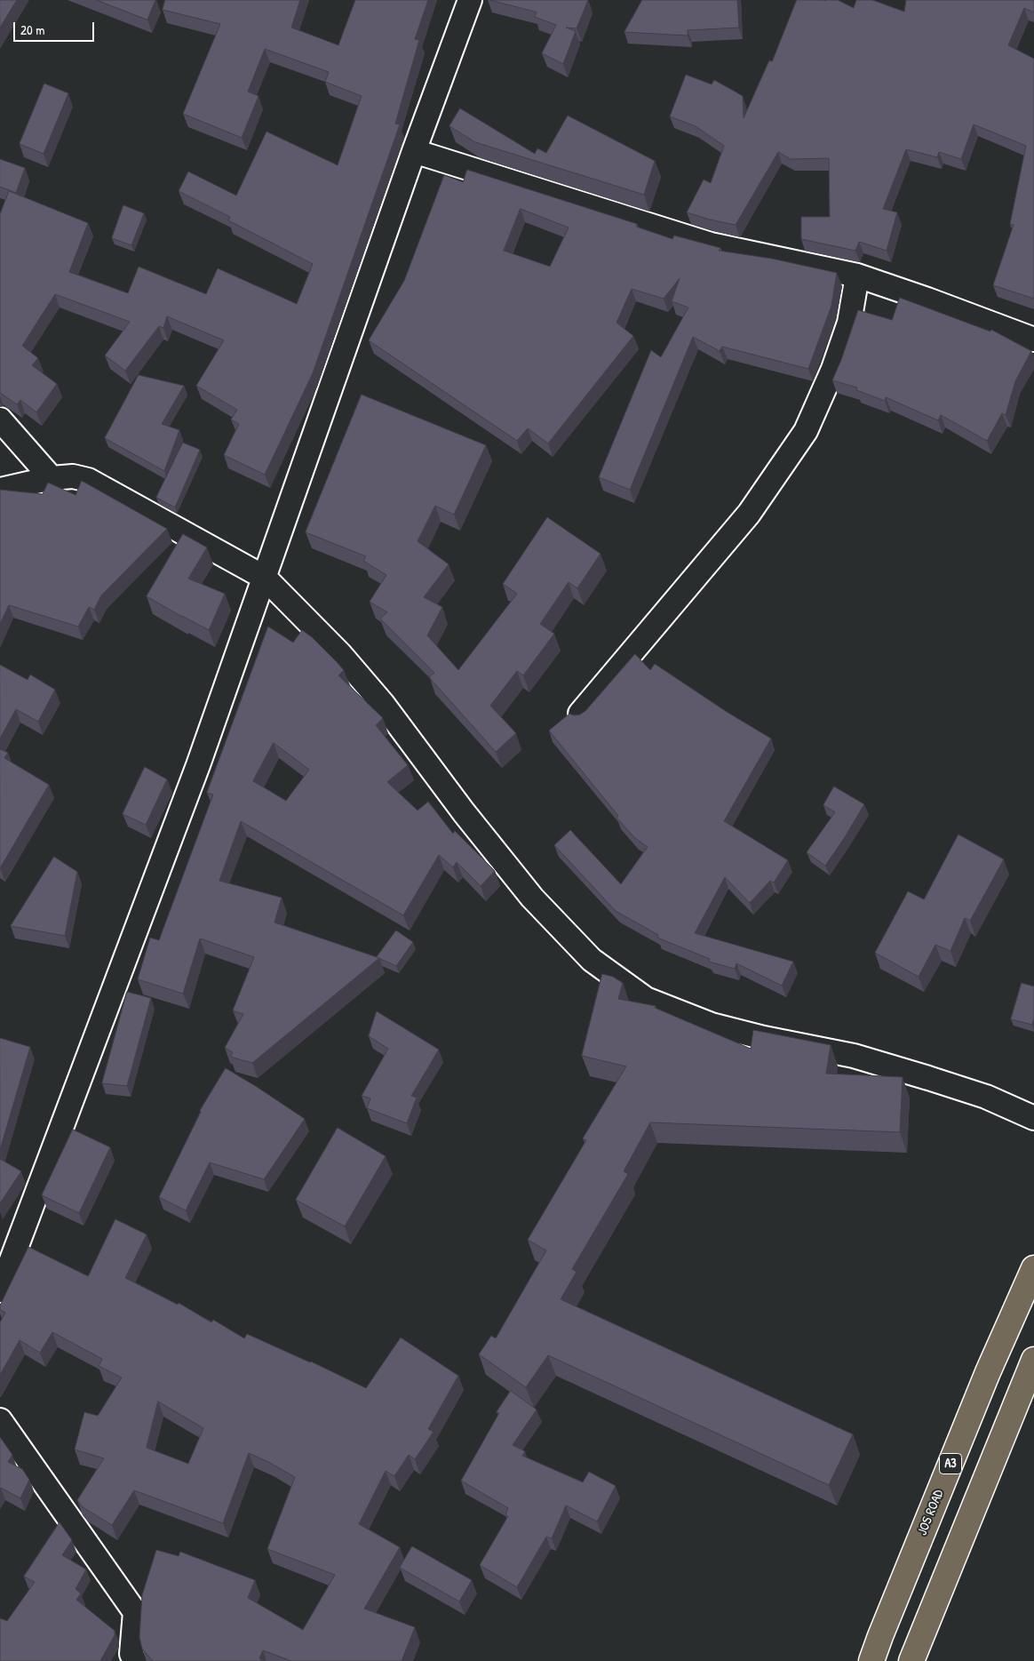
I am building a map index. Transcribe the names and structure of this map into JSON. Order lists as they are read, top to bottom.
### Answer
{
  "streets": {
    "highway": ["A3", "JOS ROAD"]
  },
  "scale_bar": "20 m"
}
